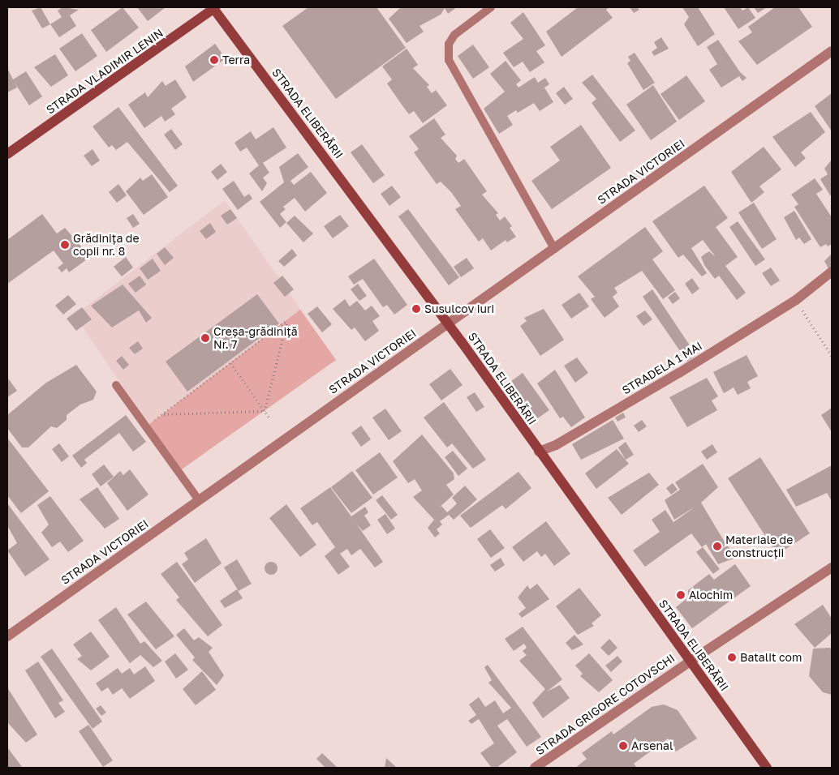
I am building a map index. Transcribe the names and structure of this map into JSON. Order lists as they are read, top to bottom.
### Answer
{
  "streets": {
    "main road": ["STRADA VLADIMIR LENIN", "STRADA ELIBERĂRII"],
    "street": ["STRADA VICTORIEI", "STRADELA 1 MAI", "STRADA GRIGORE COTOVSCHI"]
  },
  "crossings": [
    ["STRADA VLADIMIR LENIN", "STRADA ELIBERĂRII"],
    ["STRADA ELIBERĂRII", "STRADA VICTORIEI"],
    ["STRADA ELIBERĂRII", "STRADELA 1 MAI"],
    ["STRADA ELIBERĂRII", "STRADA GRIGORE COTOVSCHI"]
  ],
  "places": [
    "Terra",
    "Grădinița de copii nr. 8",
    "Susulcov iuri",
    "Creșa-grădiniță Nr. 7",
    "Materiale de construcții",
    "Alochim",
    "Batalit com",
    "Arsenal"
  ]
}
